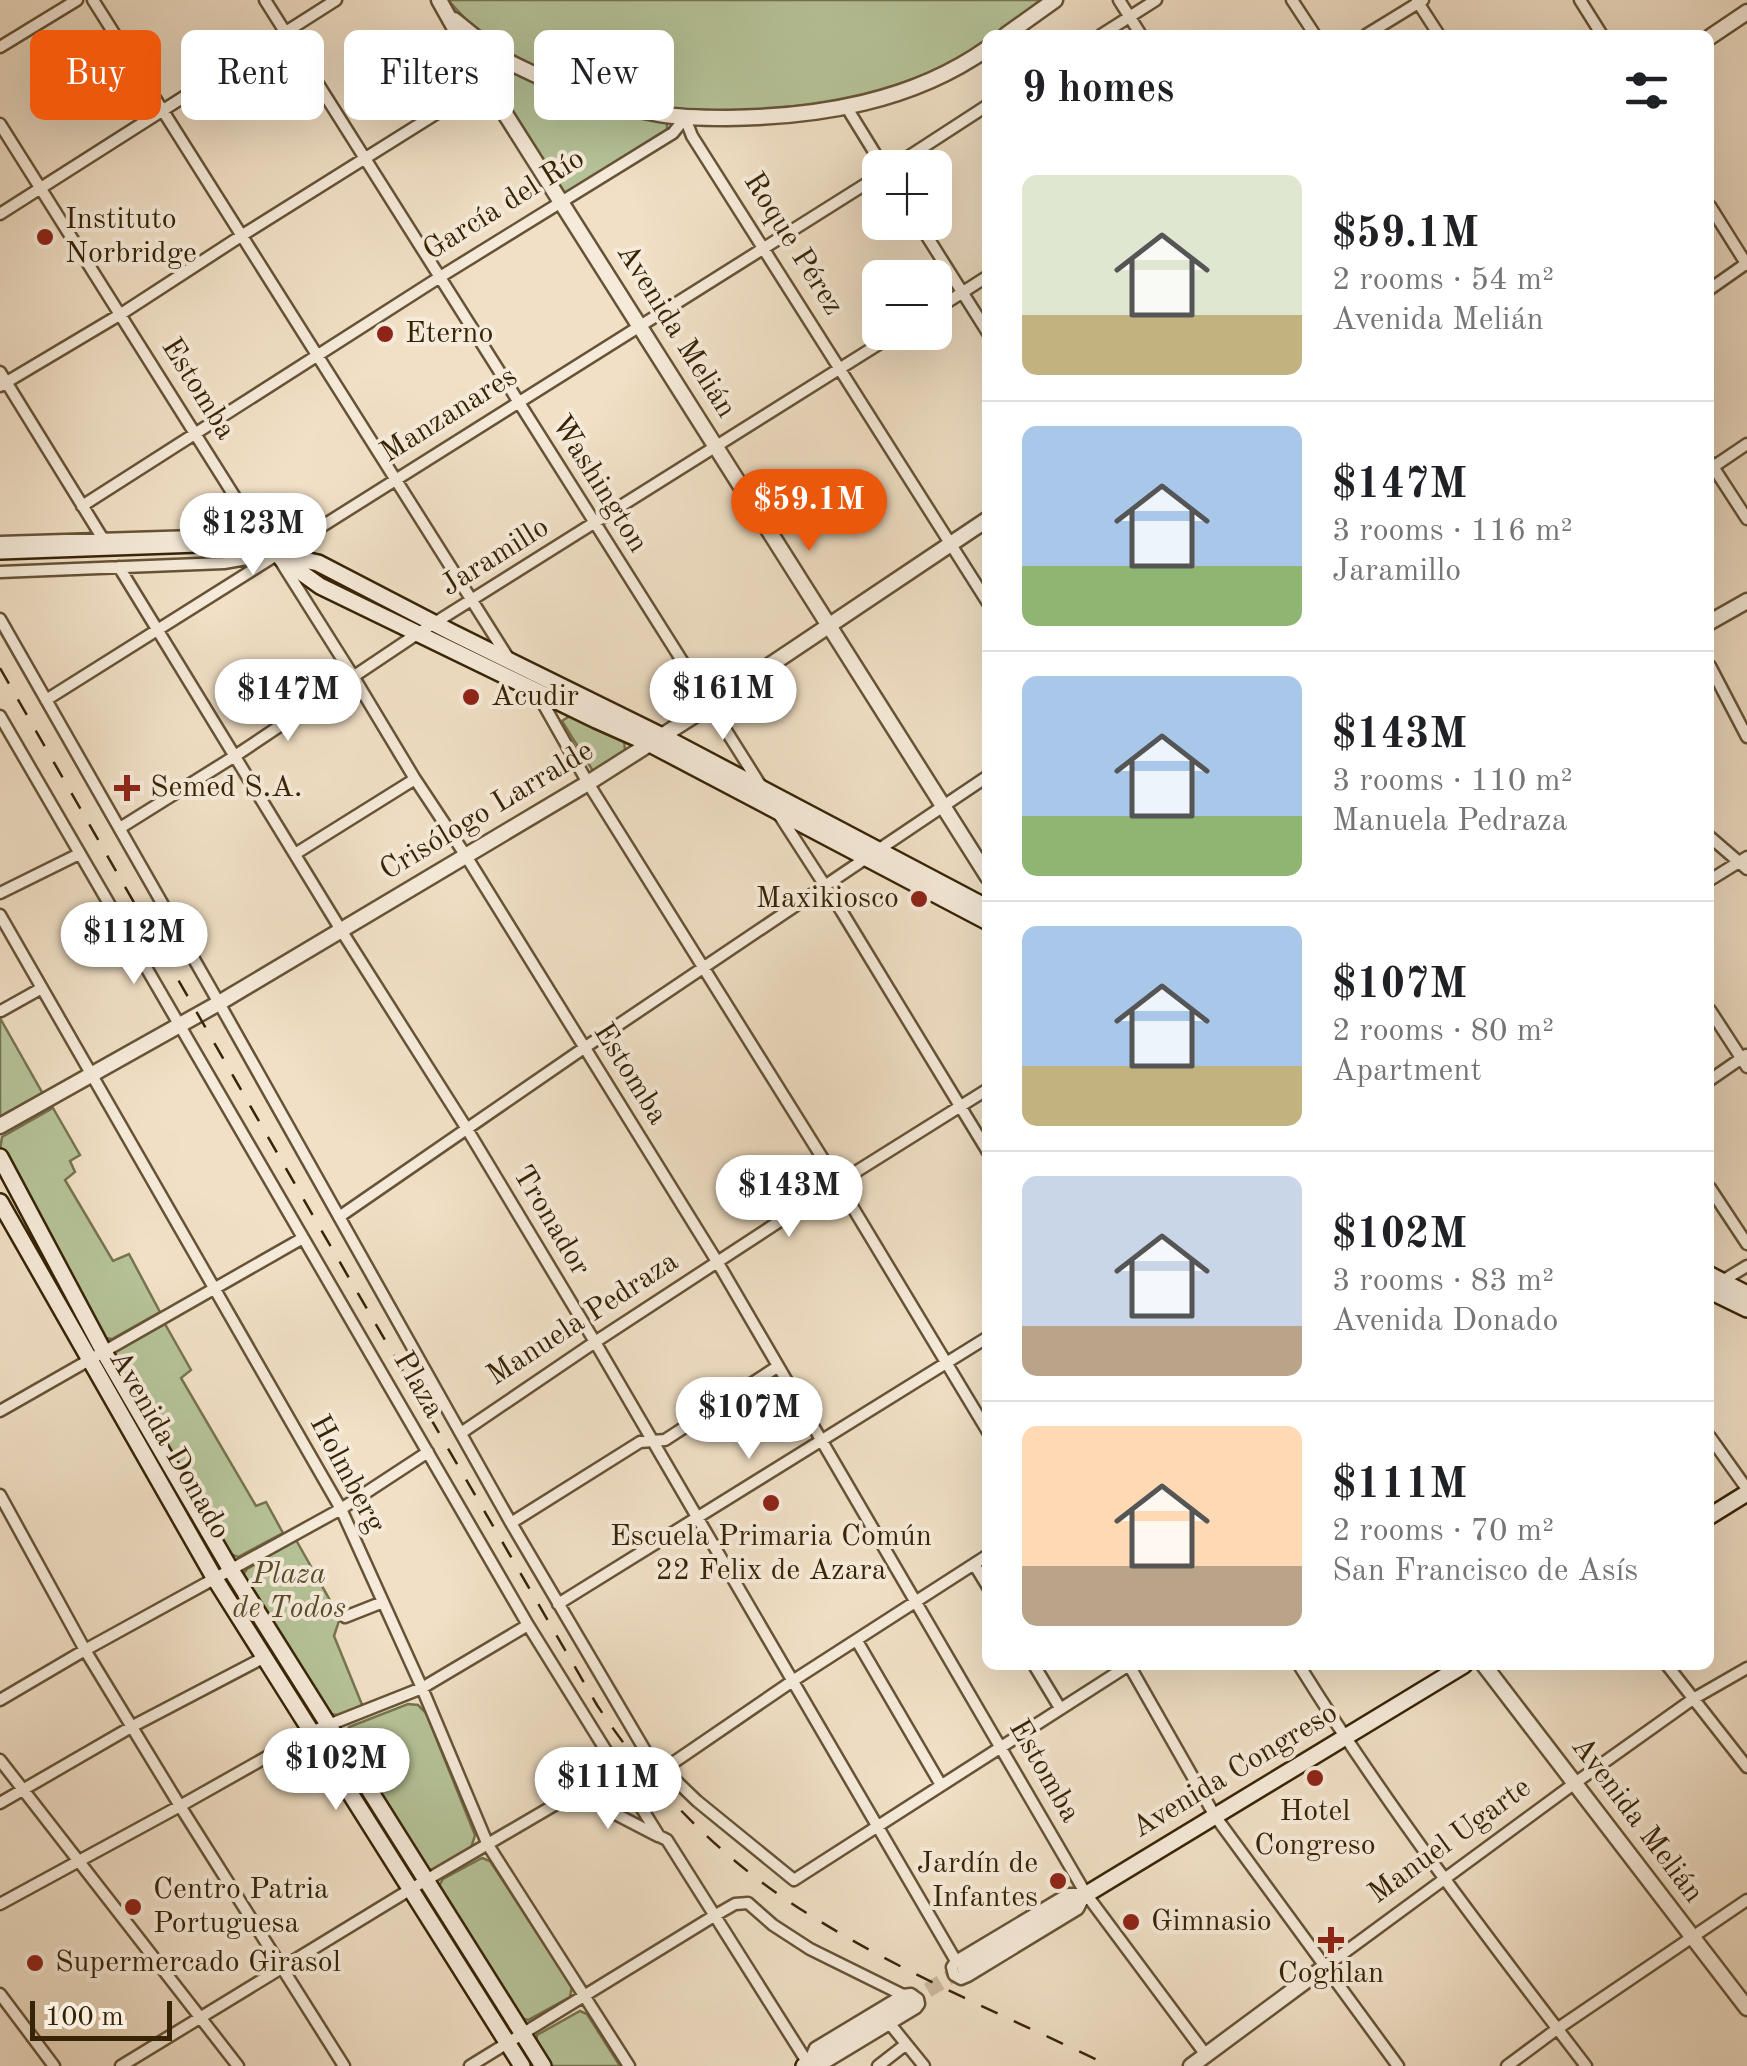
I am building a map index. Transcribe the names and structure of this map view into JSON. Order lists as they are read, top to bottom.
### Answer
{
  "streets": {
    "main road": ["Avenida Donado", "Avenida Congreso"],
    "street": [
      "García del Río",
      "Roque Pérez",
      "Avenida Melián",
      "Estomba",
      "Manzanares",
      "Washington",
      "Jaramillo",
      "Crisólogo Larralde",
      "Tronador",
      "Manuela Pedraza",
      "Plaza",
      "Holmberg",
      "Manuel Ugarte"
    ]
  },
  "crossings": [
    ["García del Río", "Roque Pérez"],
    ["García del Río", "Avenida Melián"],
    ["García del Río", "Estomba"],
    ["García del Río", "Washington"],
    ["Roque Pérez", "Manzanares"],
    ["Roque Pérez", "Jaramillo"],
    ["Roque Pérez", "Crisólogo Larralde"],
    ["Avenida Melián", "Manzanares"],
    ["Avenida Melián", "Jaramillo"],
    ["Avenida Melián", "Crisólogo Larralde"],
    ["Avenida Melián", "Manuel Ugarte"],
    ["Estomba", "Manzanares"],
    ["Estomba", "Jaramillo"],
    ["Estomba", "Crisólogo Larralde"],
    ["Estomba", "Manuela Pedraza"],
    ["Estomba", "Avenida Congreso"],
    ["Estomba", "Manuel Ugarte"],
    ["Manzanares", "Washington"],
    ["Manzanares", "Tronador"],
    ["Manzanares", "Plaza"],
    ["Washington", "Jaramillo"],
    ["Washington", "Crisólogo Larralde"],
    ["Jaramillo", "Tronador"],
    ["Jaramillo", "Plaza"],
    ["Crisólogo Larralde", "Tronador"],
    ["Crisólogo Larralde", "Plaza"],
    ["Crisólogo Larralde", "Holmberg"],
    ["Tronador", "Manuela Pedraza"],
    ["Tronador", "Plaza"],
    ["Tronador", "Avenida Congreso"],
    ["Manuela Pedraza", "Plaza"]
  ],
  "parks": ["Plaza de Todos"],
  "places": {
    "other": [
      "Instituto Norbridge",
      "Eterno",
      "Acudir",
      "Maxikiosco",
      "Escuela Primaria Común 22 Felix de Azara",
      "Hotel Congreso",
      "Jardín de Infantes",
      "Centro Patria Portuguesa",
      "Gimnasio",
      "Supermercado Girasol"
    ],
    "health": ["Semed S.A.", "Coghlan"]
  },
  "scale_bar": "100 m",
  "page": {
    "chip": [
      "Buy",
      "Rent",
      "Filters",
      "New"
    ],
    "heading": "9 homes",
    "map_buttons": ["+", "−"],
    "list": [
      {
        "name": "$59.1M",
        "note": "2 rooms · 54 m² · Avenida Melián"
      },
      {
        "name": "$147M",
        "note": "3 rooms · 116 m² · Jaramillo"
      },
      {
        "name": "$143M",
        "note": "3 rooms · 110 m² · Manuela Pedraza"
      },
      {
        "name": "$107M",
        "note": "2 rooms · 80 m² · Apartment"
      },
      {
        "name": "$102M",
        "note": "3 rooms · 83 m² · Avenida Donado"
      },
      {
        "name": "$111M",
        "note": "2 rooms · 70 m² · San Francisco de Asís"
      }
    ],
    "price": [
      "$59.1M",
      "$123M",
      "$161M",
      "$147M",
      "$112M",
      "$143M",
      "$107M",
      "$102M",
      "$111M"
    ],
    "scale": "100 m"
  }
}
